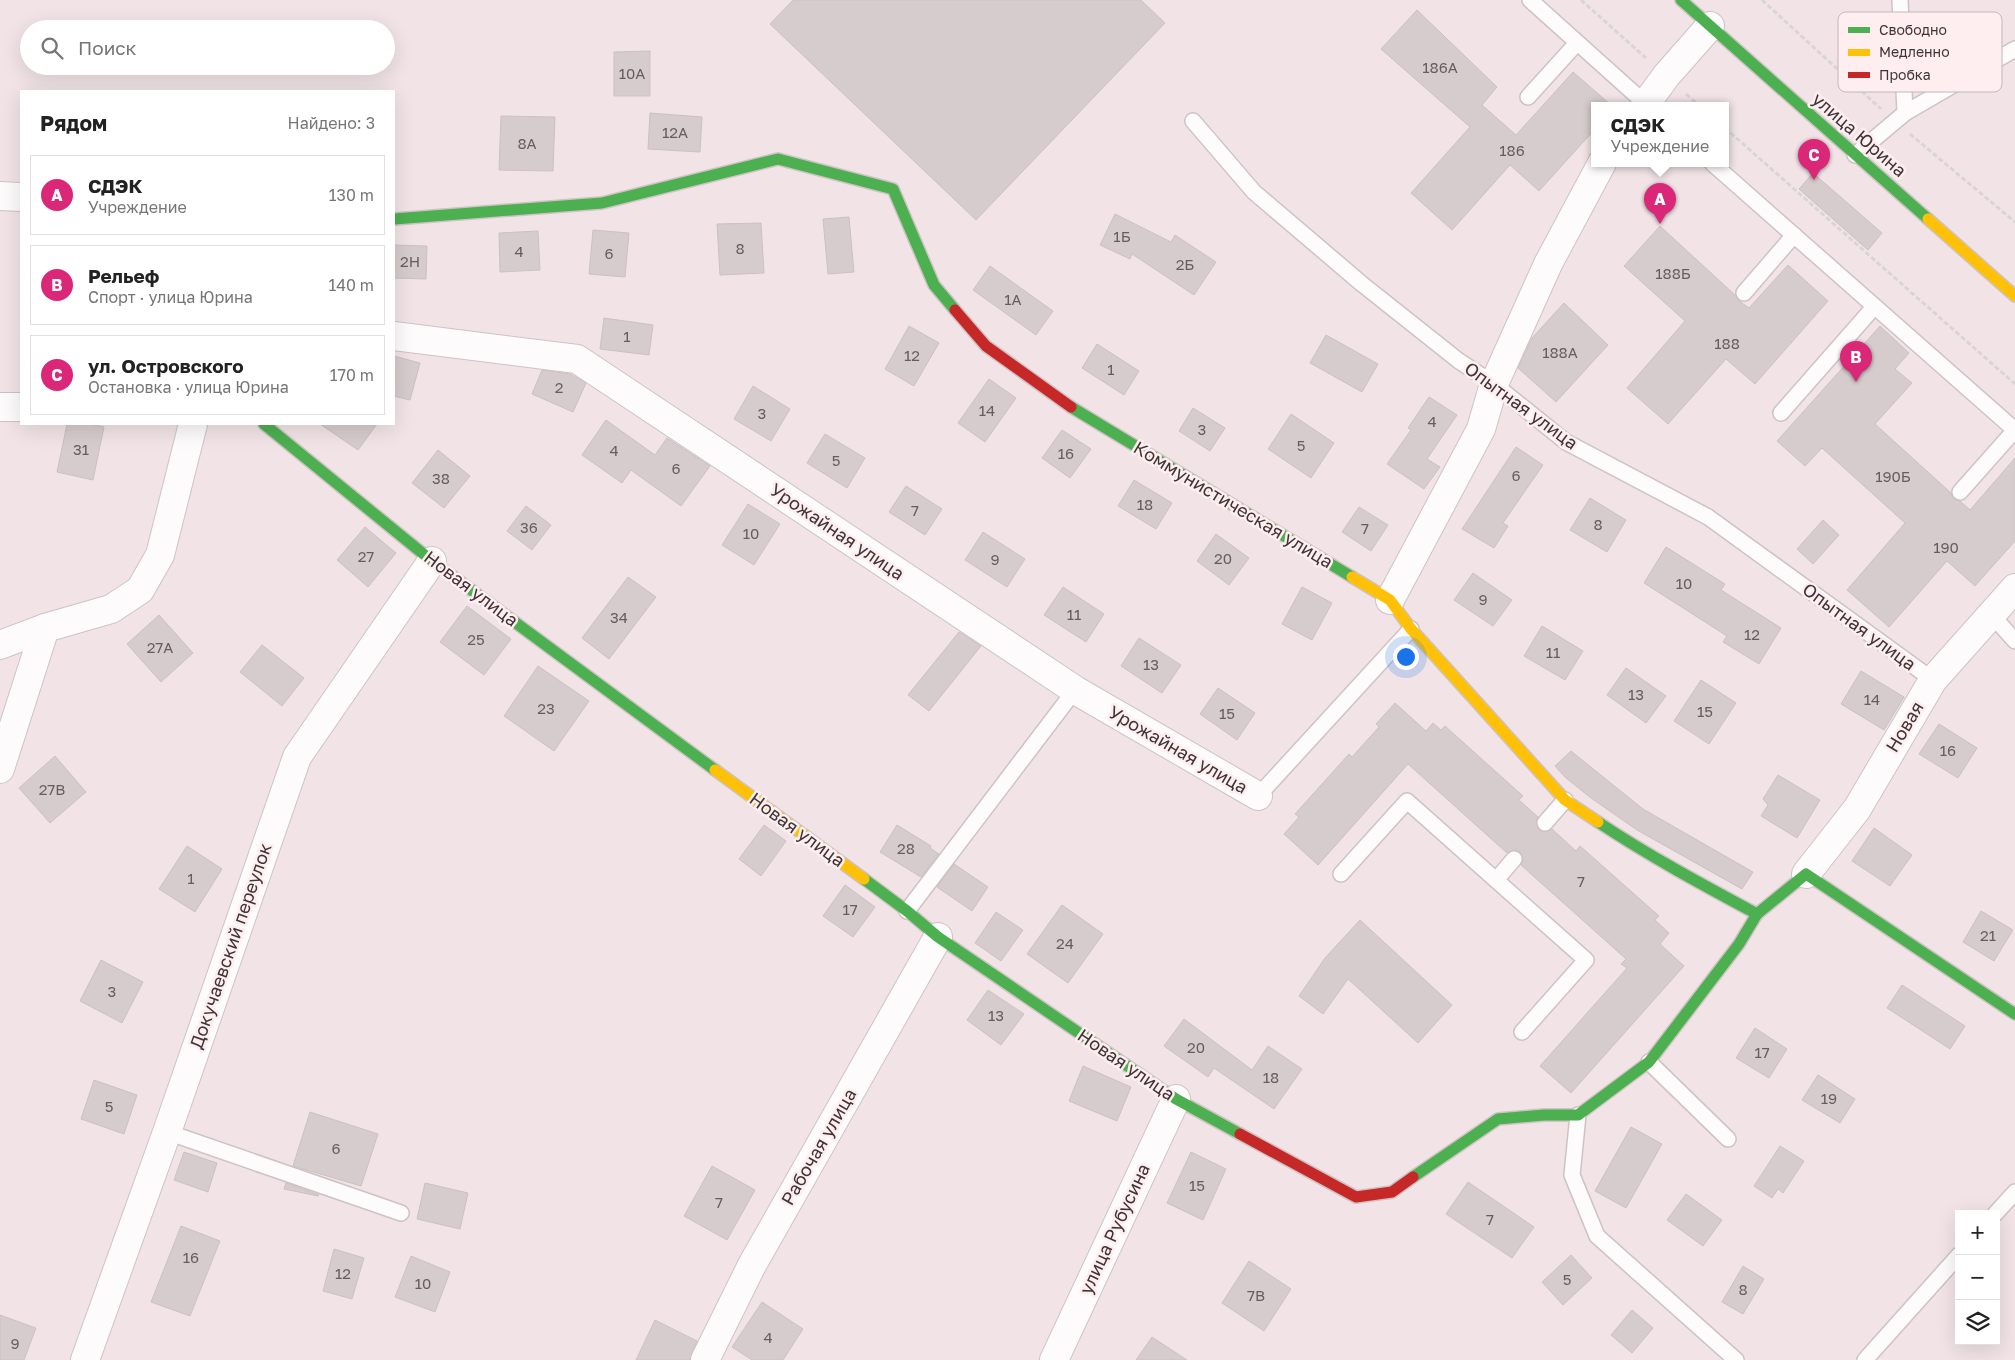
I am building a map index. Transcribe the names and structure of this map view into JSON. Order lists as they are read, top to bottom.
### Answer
{
  "streets": {
    "street": [
      "улица Юрина",
      "Коммунистическая улица",
      "Урожайная улица",
      "Новая улица",
      "Новая",
      "Докучаевский переулок",
      "Рабочая улица",
      "улица Рубусина"
    ],
    "lane": ["Опытная улица"]
  },
  "crossings": [
    ["Опытная улица", "Новая"],
    ["Новая улица", "Докучаевский переулок"],
    ["Новая улица", "Рабочая улица"],
    ["Новая улица", "улица Рубусина"]
  ],
  "house_numbers": [
    "186А",
    "10А",
    "12А",
    "8А",
    "186",
    "1Б",
    "8",
    "4",
    "6",
    "2Н",
    "2Б",
    "188Б",
    "1А",
    "1",
    "188",
    "188А",
    "12",
    "1",
    "2",
    "14",
    "3",
    "4",
    "3",
    "5",
    "31",
    "4",
    "16",
    "5",
    "6",
    "6",
    "190Б",
    "38",
    "18",
    "7",
    "8",
    "36",
    "7",
    "10",
    "190",
    "27",
    "20",
    "9",
    "10",
    "9",
    "11",
    "34",
    "12",
    "25",
    "27А",
    "11",
    "13",
    "13",
    "14",
    "23",
    "15",
    "15",
    "16",
    "27В",
    "28",
    "1",
    "7",
    "17",
    "21",
    "24",
    "3",
    "13",
    "20",
    "17",
    "18",
    "19",
    "5",
    "6",
    "15",
    "7",
    "7",
    "16",
    "12",
    "5",
    "10",
    "8",
    "7В",
    "4",
    "9"
  ],
  "legend": ["Свободно", "Медленно", "Пробка"],
  "page": {
    "search": "Поиск",
    "heading": ["Рядом", "Найдено: 3"],
    "popup": ["СДЭК", "Учреждение"],
    "pins": ["C", "A", "B"],
    "list": [
      {
        "mark": "A",
        "name": "СДЭК",
        "note": "Учреждение",
        "value": "130 m"
      },
      {
        "mark": "B",
        "name": "Рельеф",
        "note": "Спорт · улица Юрина",
        "value": "140 m"
      },
      {
        "mark": "C",
        "name": "ул. Островского",
        "note": "Остановка · улица Юрина",
        "value": "170 m"
      }
    ],
    "map_buttons": ["+", "−"]
  }
}
